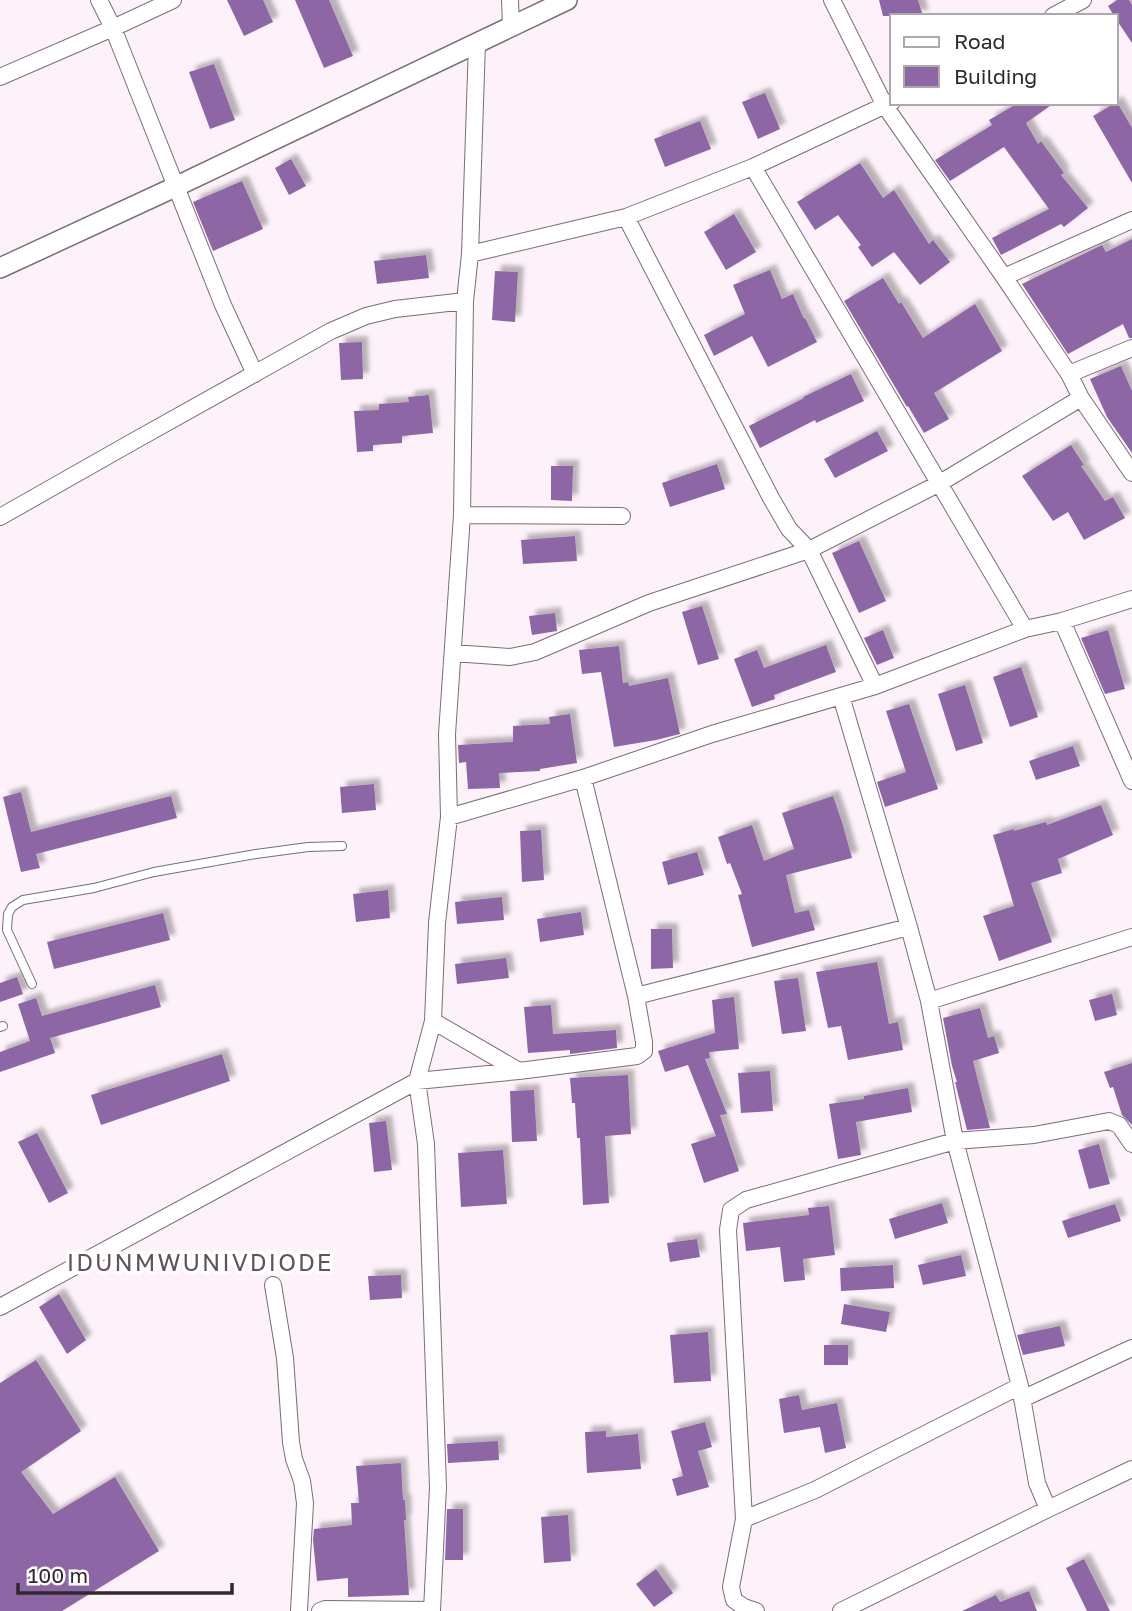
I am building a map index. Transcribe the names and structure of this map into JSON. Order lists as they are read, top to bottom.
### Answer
{
  "districts": ["IDUNMWUNIVDIODE"],
  "legend": ["Road", "Building"],
  "scale_bar": "100 m"
}
